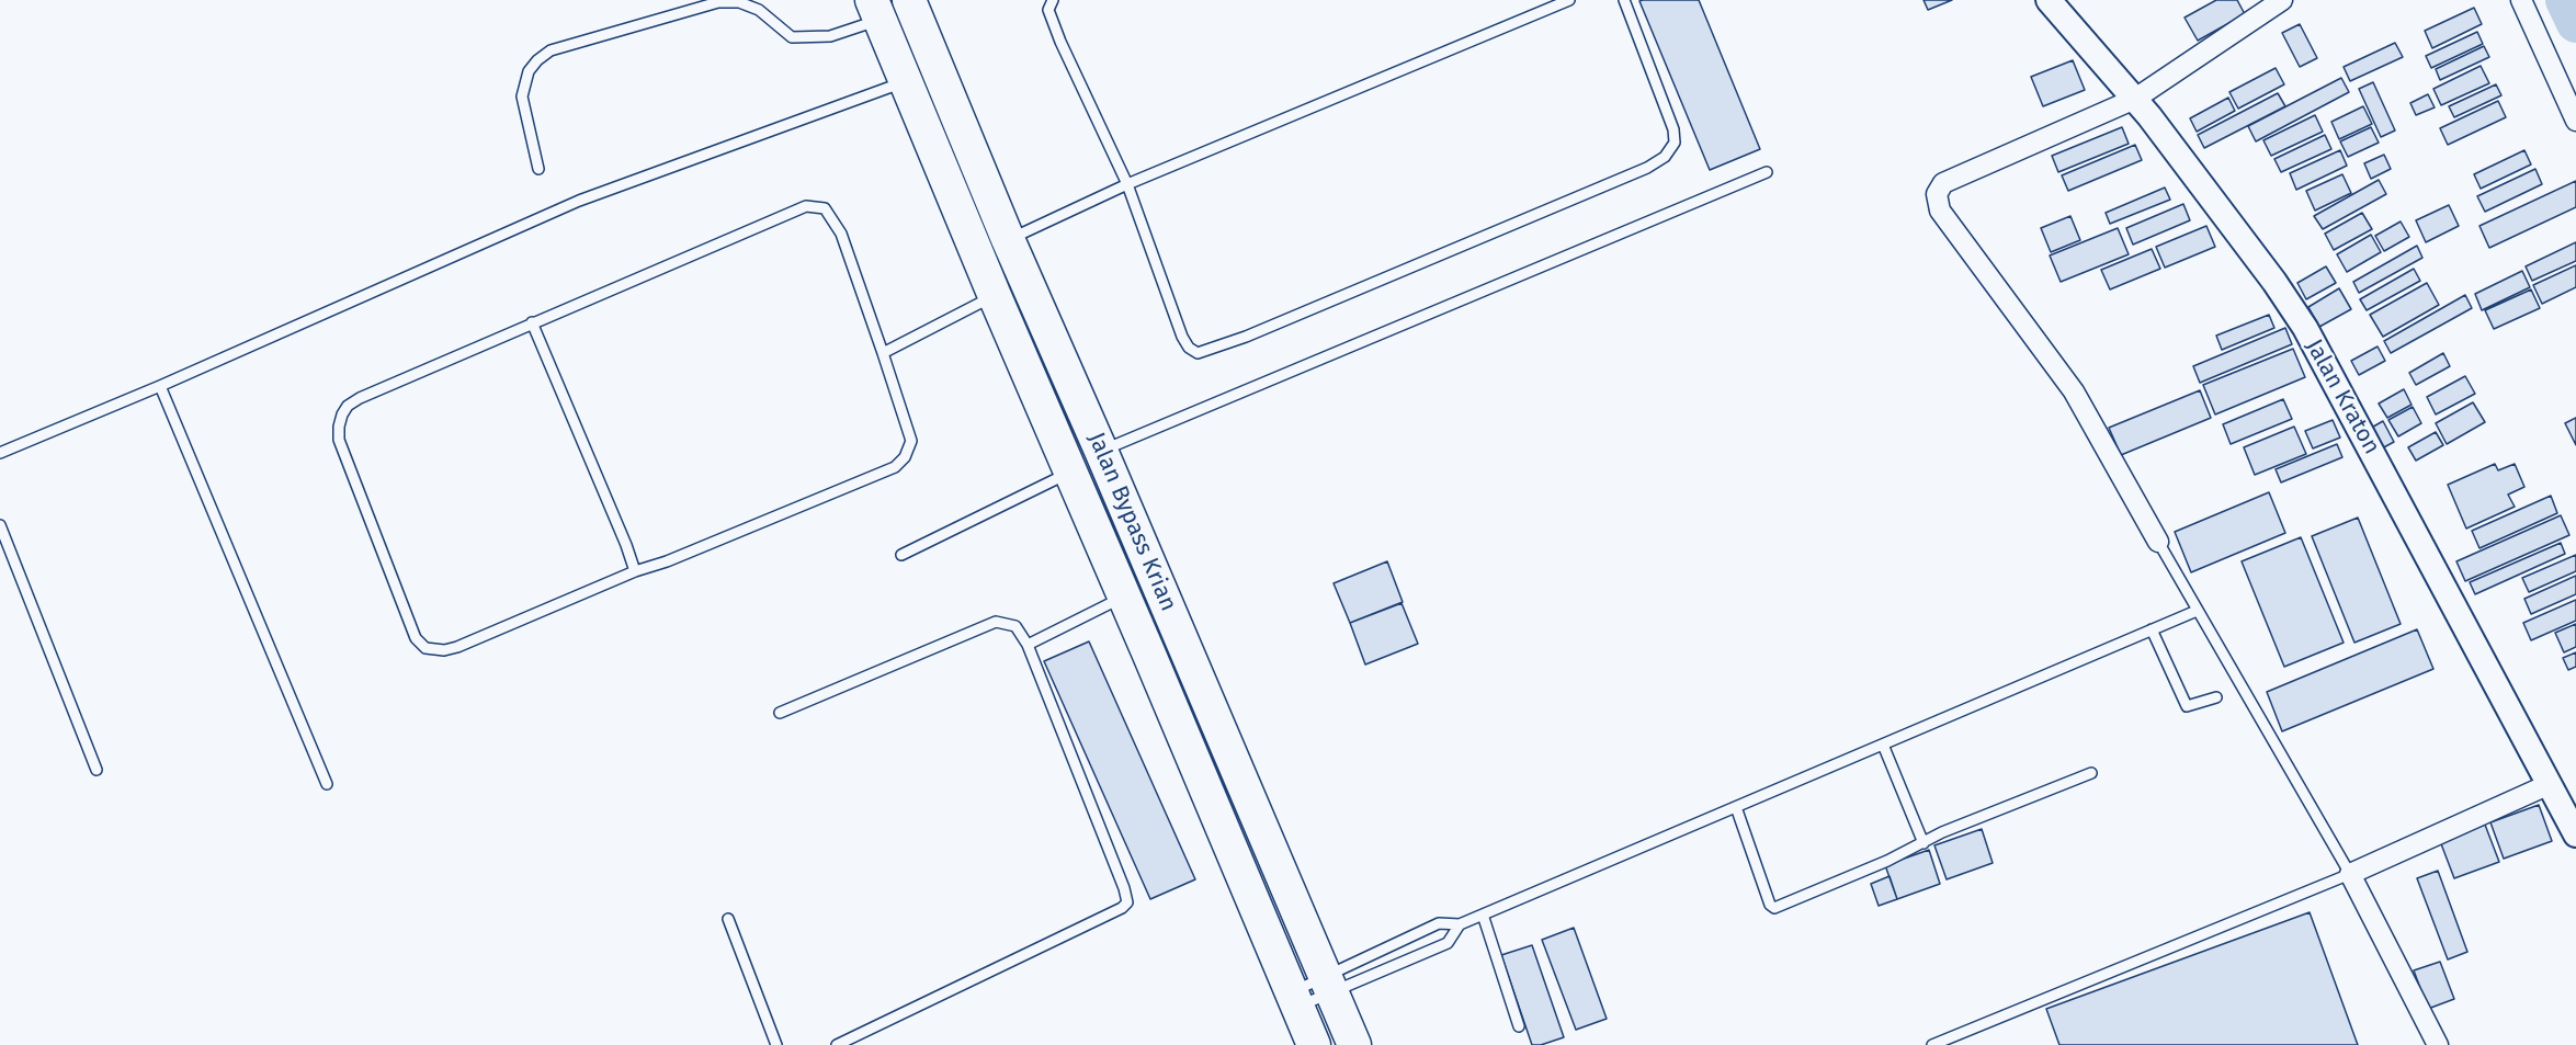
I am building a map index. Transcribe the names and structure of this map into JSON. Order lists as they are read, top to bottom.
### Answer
{
  "streets": {
    "highway": ["Jalan Bypass Krian"],
    "street": ["Jalan Kraton"]
  }
}
